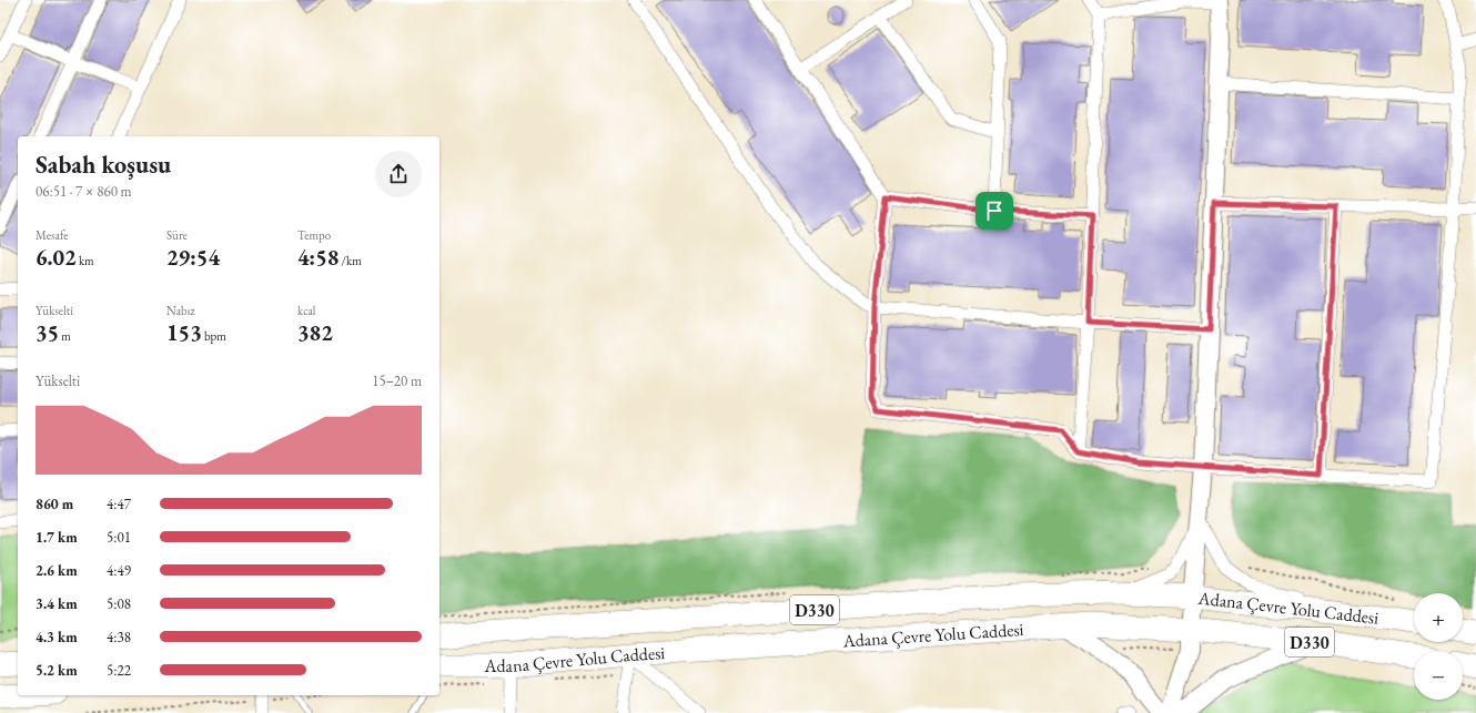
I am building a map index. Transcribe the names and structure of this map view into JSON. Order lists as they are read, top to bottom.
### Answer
{
  "streets": {
    "highway": ["Adana Çevre Yolu Caddesi", "D330"]
  },
  "page": {
    "heading": ["Sabah koşusu", "06:51 · 7 × 860 m"],
    "stats": [
      ["Mesafe", "6.02 km"],
      ["Süre", "29:54"],
      ["Tempo", "4:58 /km"],
      ["Yükselti", "35 m"],
      ["Nabız", "153 bpm"],
      ["kcal", "382"]
    ],
    "chart": ["Yükselti", "15–20 m"],
    "list": [
      {
        "name": "860 m",
        "note": "4:47"
      },
      {
        "name": "1.7 km",
        "note": "5:01"
      },
      {
        "name": "2.6 km",
        "note": "4:49"
      },
      {
        "name": "3.4 km",
        "note": "5:08"
      },
      {
        "name": "4.3 km",
        "note": "4:38"
      },
      {
        "name": "5.2 km",
        "note": "5:22"
      }
    ],
    "map_buttons": ["+", "−"]
  }
}
